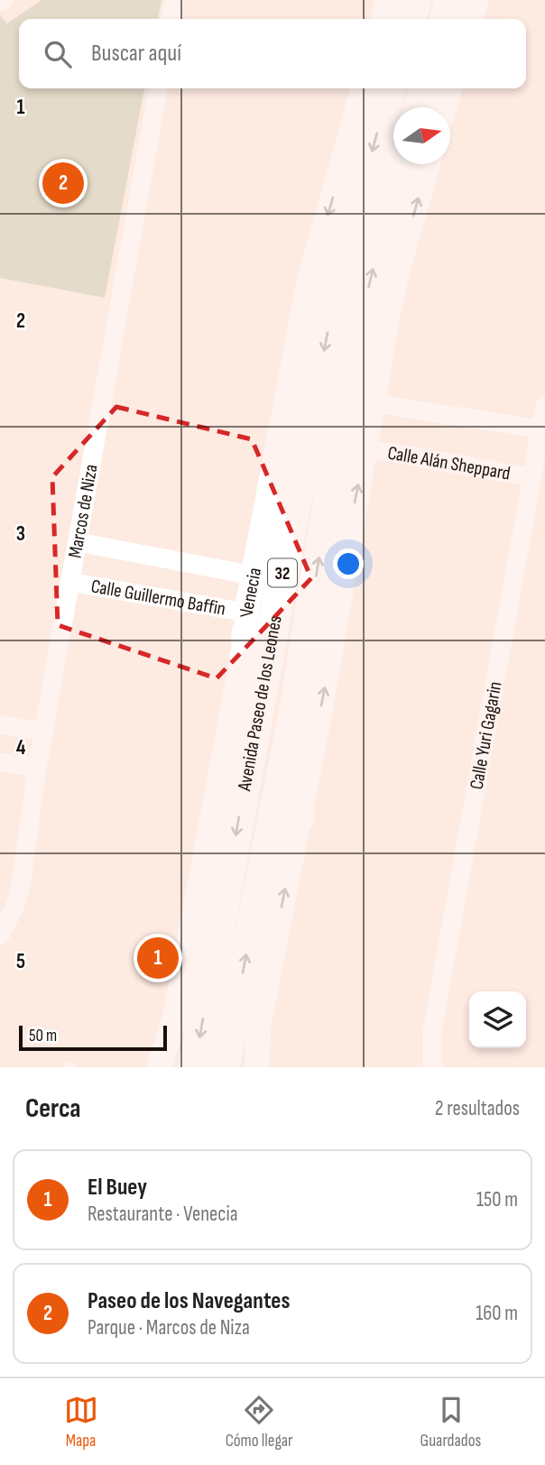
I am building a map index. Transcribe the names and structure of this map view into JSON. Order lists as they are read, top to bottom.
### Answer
{
  "streets": {
    "main road": ["32", "Avenida Paseo de los Leones"],
    "street": [
      "Calle Alán Sheppard",
      "Marcos de Niza",
      "Venecia",
      "Calle Guillermo Baffin",
      "Calle Yuri Gagarin"
    ]
  },
  "crossings": [
    ["Calle Alán Sheppard", "Calle Yuri Gagarin"],
    ["Marcos de Niza", "Calle Guillermo Baffin"],
    ["Venecia", "Calle Guillermo Baffin"]
  ],
  "scale_bar": "50 m",
  "north": "right",
  "page": {
    "search": "Buscar aquí",
    "pins": ["2", "1"],
    "scale": "50 m",
    "heading": ["Cerca", "2 resultados"],
    "list": [
      {
        "mark": "1",
        "name": "El Buey",
        "note": "Restaurante · Venecia",
        "value": "150 m"
      },
      {
        "mark": "2",
        "name": "Paseo de los Navegantes",
        "note": "Parque · Marcos de Niza",
        "value": "160 m"
      }
    ],
    "nav": ["Mapa", "Cómo llegar", "Guardados"]
  },
  "grid": {
    "rows": [
      "1",
      "2",
      "3",
      "4",
      "5"
    ]
  }
}
